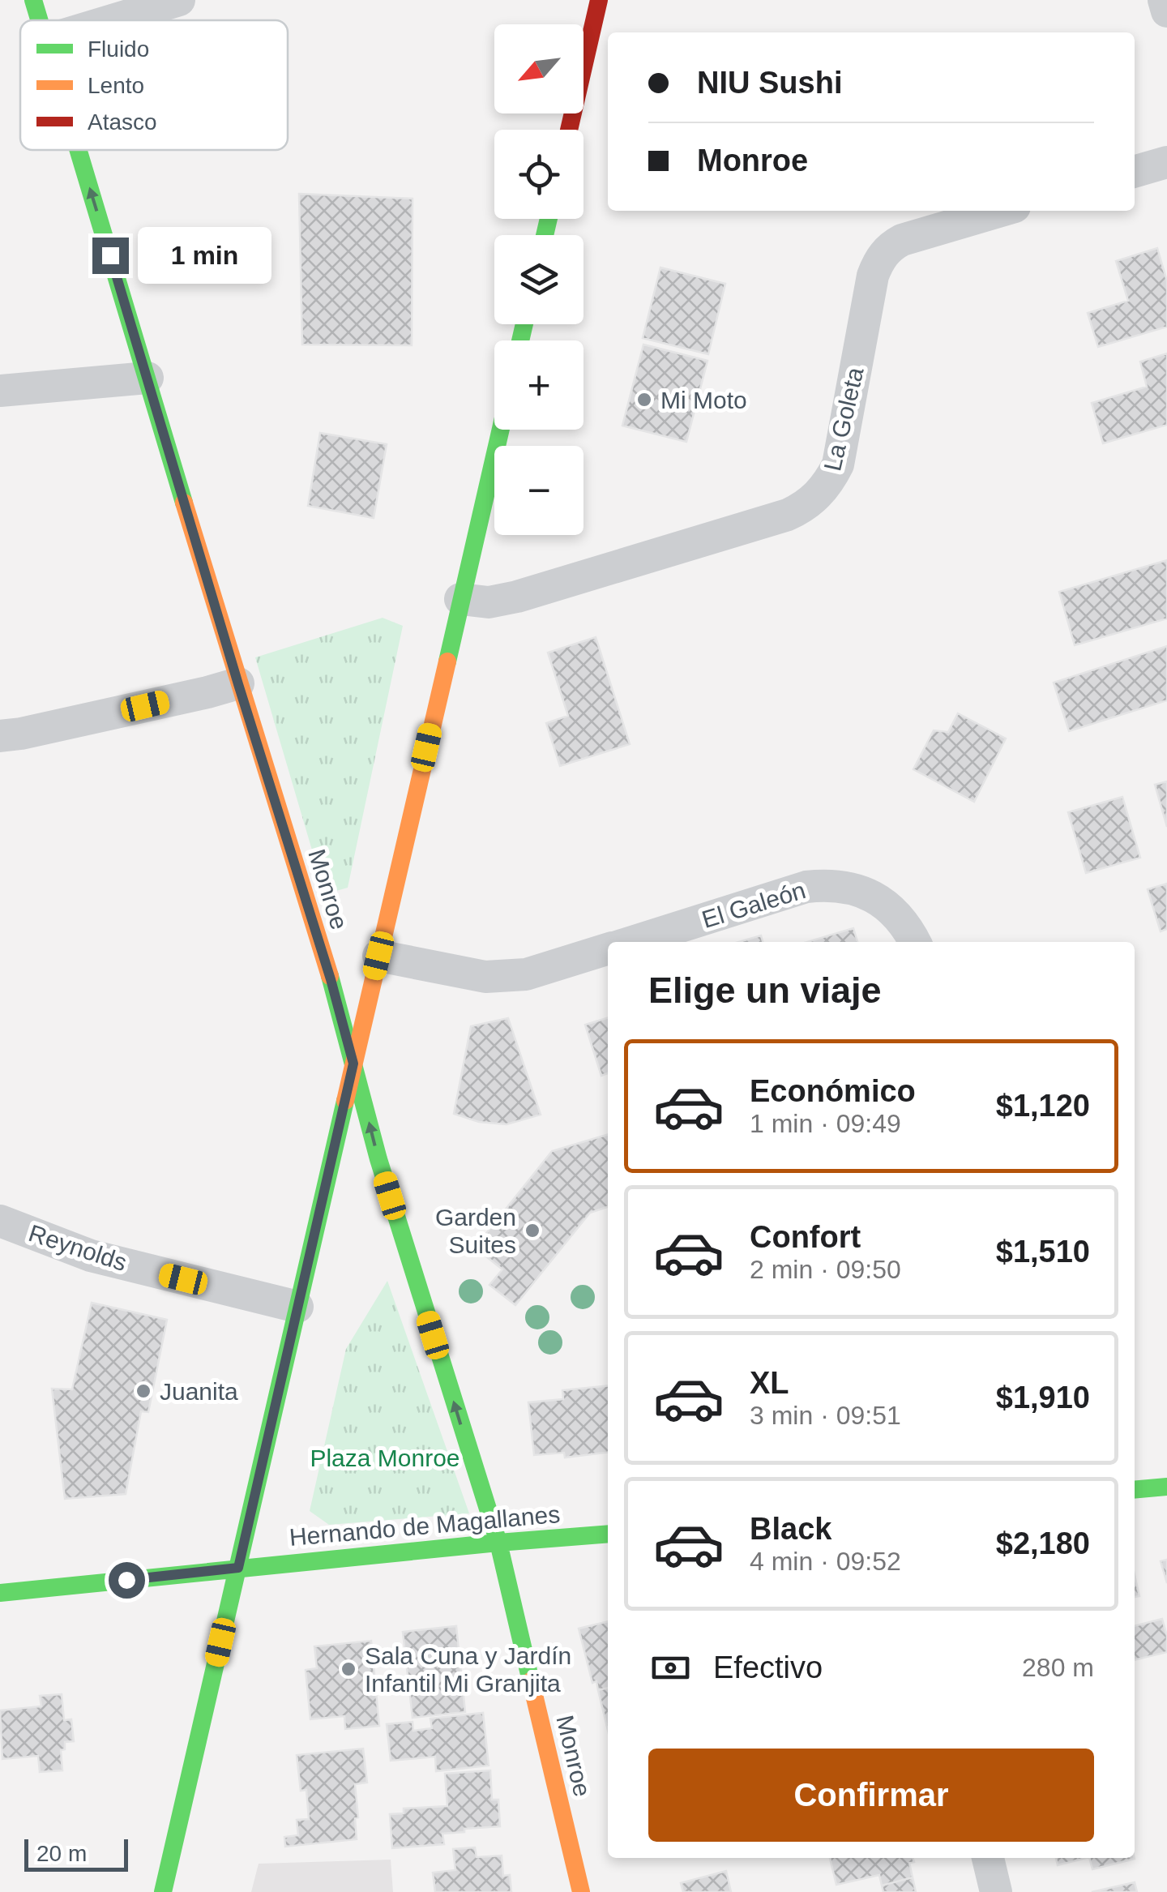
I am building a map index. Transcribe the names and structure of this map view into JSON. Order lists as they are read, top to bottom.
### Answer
{
  "streets": {
    "main road": ["Monroe", "Hernando de Magallanes"],
    "street": ["La Goleta", "El Galeón", "Reynolds"]
  },
  "crossings": [
    ["Monroe", "Hernando de Magallanes"]
  ],
  "one_way": ["Monroe"],
  "parks": ["Plaza Monroe"],
  "places": [
    "Mi Moto",
    "Garden Suites",
    "Juanita",
    "Sala Cuna y Jardín Infantil Mi Granjita"
  ],
  "legend": ["Fluido", "Lento", "Atasco"],
  "scale_bar": "20 m",
  "north": "bottom left",
  "page": {
    "map_buttons": ["+", "−"],
    "banner": ["NIU Sushi", "Monroe"],
    "bubble": "1 min",
    "heading": "Elige un viaje",
    "list": [
      {
        "name": "Económico",
        "note": "1 min · 09:49",
        "value": "$1,120"
      },
      {
        "name": "Confort",
        "note": "2 min · 09:50",
        "value": "$1,510"
      },
      {
        "name": "XL",
        "note": "3 min · 09:51",
        "value": "$1,910"
      },
      {
        "name": "Black",
        "note": "4 min · 09:52",
        "value": "$2,180"
      }
    ],
    "pay": ["Efectivo", "280 m"],
    "buttons": "Confirmar",
    "scale": "20 m"
  }
}
